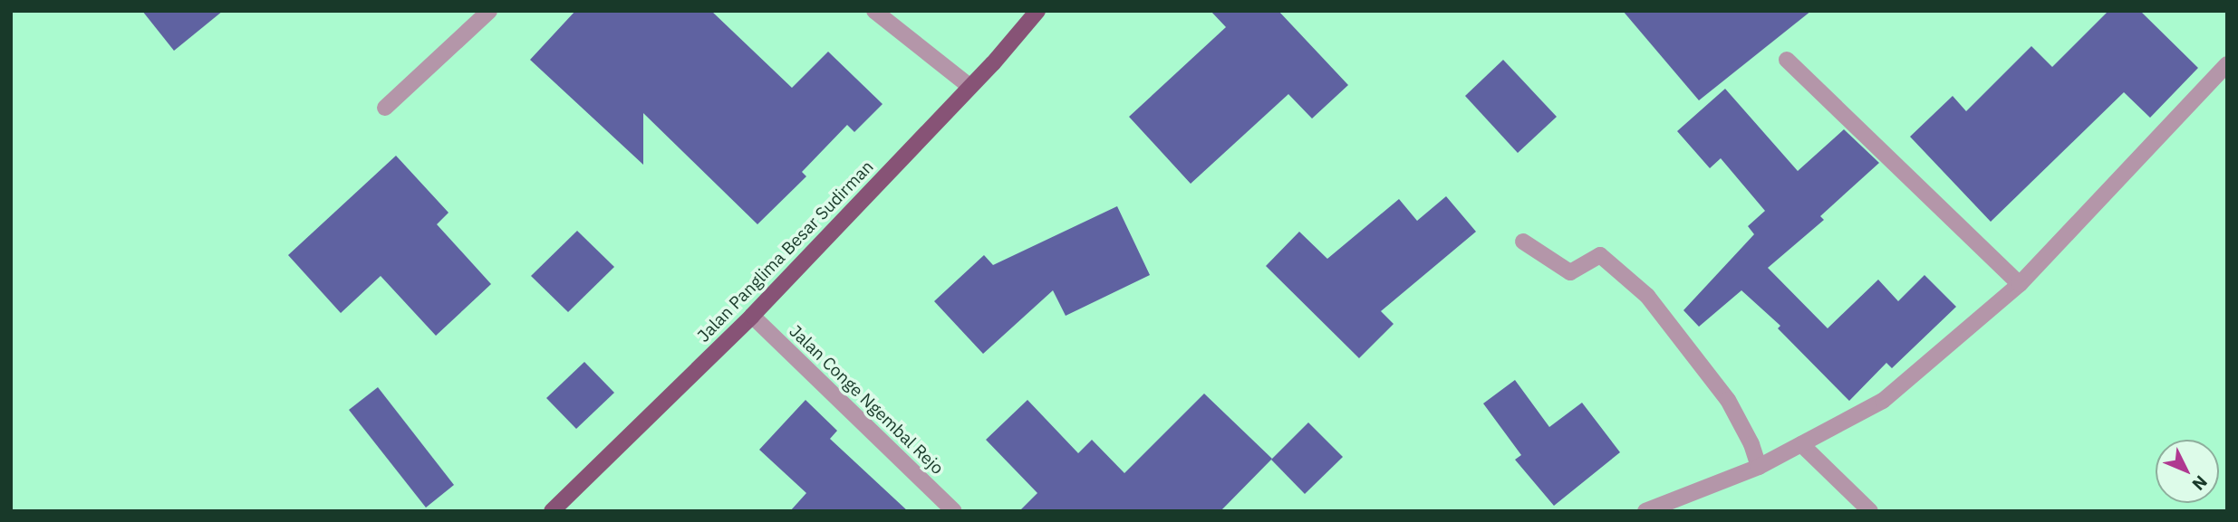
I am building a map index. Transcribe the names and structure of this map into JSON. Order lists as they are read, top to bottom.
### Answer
{
  "streets": {
    "main road": ["Jalan Panglima Besar Sudirman"],
    "street": ["Jalan Conge Ngembal Rejo"]
  },
  "crossings": [
    ["Jalan Panglima Besar Sudirman", "Jalan Conge Ngembal Rejo"]
  ],
  "north": "bottom right"
}
